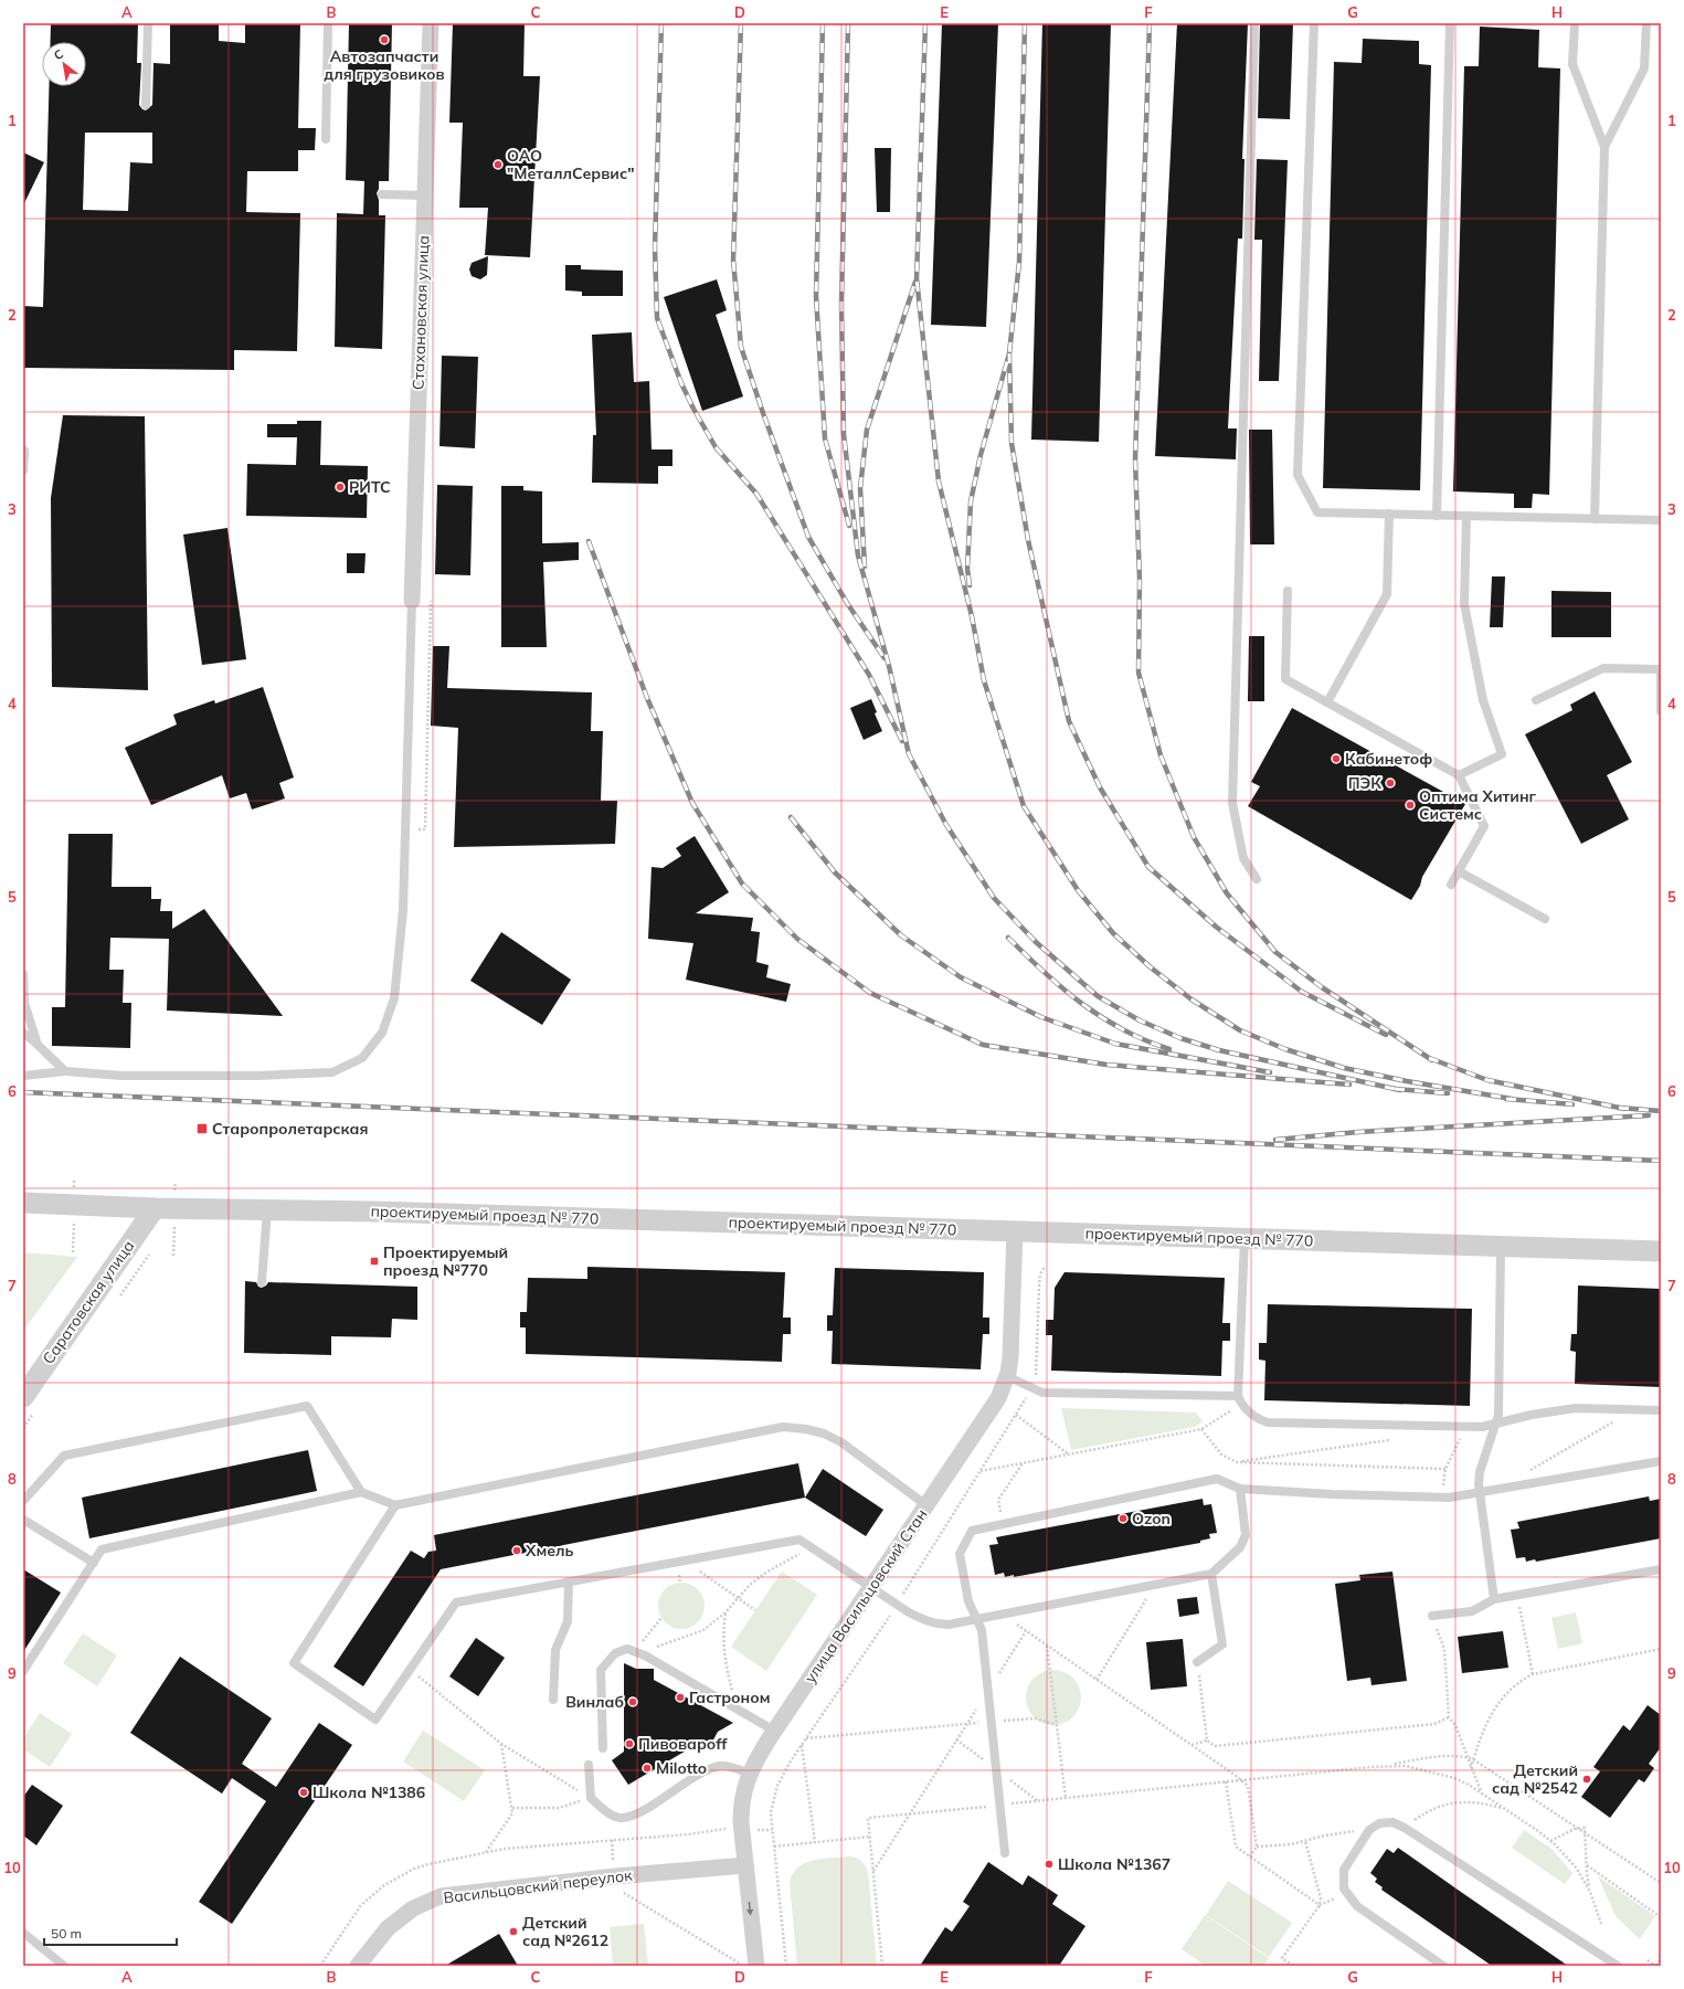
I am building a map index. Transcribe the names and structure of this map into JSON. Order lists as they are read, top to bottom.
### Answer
{
  "streets": {
    "street": [
      "Стахановская улица",
      "проектируемый проезд № 770",
      "Саратовская улица",
      "улица Васильцовский Стан",
      "Васильцовский переулок"
    ]
  },
  "crossings": [
    ["проектируемый проезд № 770", "Саратовская улица"],
    ["проектируемый проезд № 770", "улица Васильцовский Стан"],
    ["улица Васильцовский Стан", "Васильцовский переулок"]
  ],
  "places": {
    "other": [
      "Автозапчасти для грузовиков",
      "ОАО \"МеталлСервис\"",
      "РИТС",
      "Кабинетоф",
      "ПЭК",
      "Оптима Хитинг Системс",
      "Ozon",
      "Хмель",
      "Гастроном",
      "Винлаб",
      "Пивовароff",
      "Milotto",
      "Детский сад №2542",
      "Школа №1386",
      "Школа №1367",
      "Детский сад №2612"
    ],
    "transit": ["Старопролетарская", "Проектируемый проезд №770"]
  },
  "scale_bar": "50 m",
  "north": "top left",
  "grid": {
    "columns": [
      "A",
      "B",
      "C",
      "D",
      "E",
      "F",
      "G",
      "H"
    ],
    "rows": [
      "1",
      "2",
      "3",
      "4",
      "5",
      "6",
      "7",
      "8",
      "9",
      "10"
    ]
  }
}
